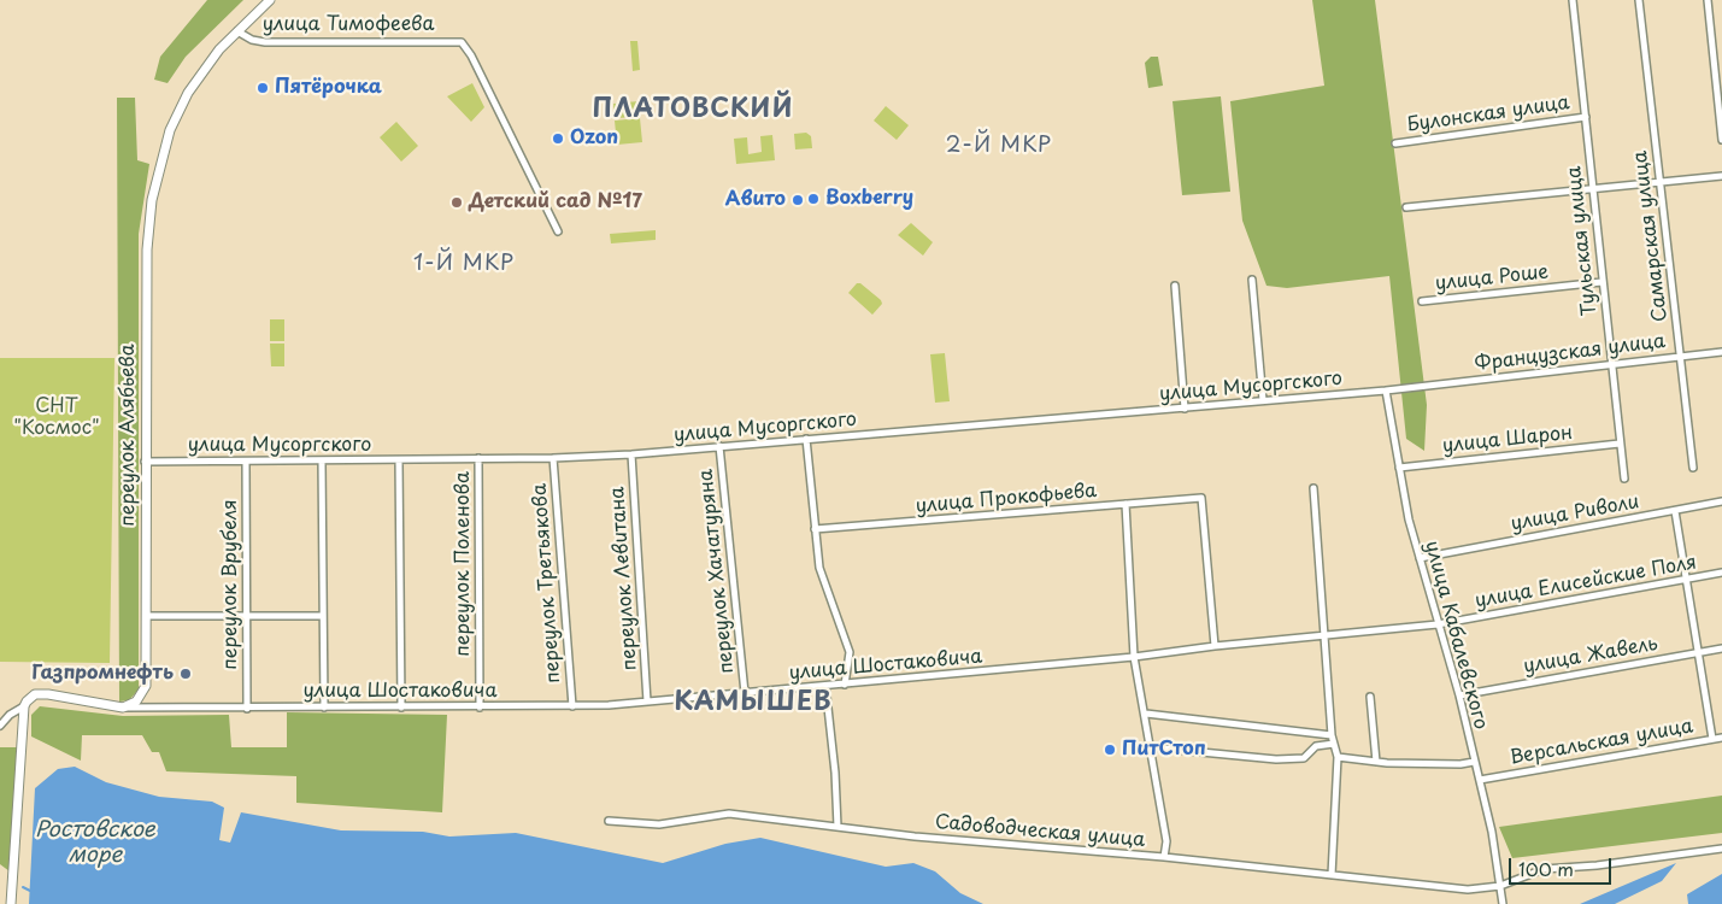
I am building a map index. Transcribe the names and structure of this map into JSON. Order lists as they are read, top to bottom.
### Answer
{
  "streets": {
    "main road": ["переулок Алябьева"],
    "street": [
      "улица Тимофеева",
      "Булонская улица",
      "Самарская улица",
      "Тульская улица",
      "улица Роше",
      "Французская улица",
      "улица Мусоргского",
      "улица Шарон",
      "улица Прокофьева",
      "улица Риволи",
      "переулок Поленова",
      "переулок Хачатуряна",
      "переулок Левитана",
      "улица Елисейские Поля",
      "переулок Третьякова",
      "переулок Врубеля",
      "улица Кабалевского",
      "улица Жавель",
      "улица Шостаковича",
      "Версальская улица",
      "Садоводческая улица"
    ]
  },
  "crossings": [
    ["улица Тимофеева", "переулок Алябьева"],
    ["Булонская улица", "Тульская улица"],
    ["Самарская улица", "Французская улица"],
    ["Тульская улица", "улица Роше"],
    ["Тульская улица", "Французская улица"],
    ["Тульская улица", "улица Шарон"],
    ["Французская улица", "улица Мусоргского"],
    ["Французская улица", "улица Кабалевского"],
    ["улица Мусоргского", "переулок Алябьева"],
    ["улица Мусоргского", "переулок Поленова"],
    ["улица Мусоргского", "переулок Хачатуряна"],
    ["улица Мусоргского", "переулок Левитана"],
    ["улица Мусоргского", "переулок Третьякова"],
    ["улица Мусоргского", "переулок Врубеля"],
    ["улица Мусоргского", "улица Кабалевского"],
    ["переулок Алябьева", "улица Шостаковича"],
    ["улица Шарон", "улица Кабалевского"],
    ["улица Прокофьева", "улица Шостаковича"],
    ["улица Риволи", "улица Кабалевского"],
    ["переулок Поленова", "улица Шостаковича"],
    ["переулок Хачатуряна", "улица Шостаковича"],
    ["переулок Левитана", "улица Шостаковича"],
    ["улица Елисейские Поля", "улица Кабалевского"],
    ["улица Елисейские Поля", "улица Шостаковича"],
    ["переулок Третьякова", "улица Шостаковича"],
    ["переулок Врубеля", "улица Шостаковича"],
    ["улица Кабалевского", "улица Жавель"],
    ["улица Кабалевского", "улица Шостаковича"],
    ["улица Кабалевского", "Версальская улица"],
    ["улица Кабалевского", "Садоводческая улица"]
  ],
  "districts": [
    "ПЛАТОВСКИЙ",
    "2-Й МКР",
    "1-Й МКР",
    "КАМЫШЕВ"
  ],
  "water": ["Ростовское море"],
  "parks": ["СНТ \"Космос\""],
  "places": [
    "Пятёрочка",
    "Ozon",
    "Boxberry",
    "Авито",
    "Детский сад №17",
    "Газпромнефть",
    "ПитСтоп"
  ],
  "scale_bar": "100 m"
}
